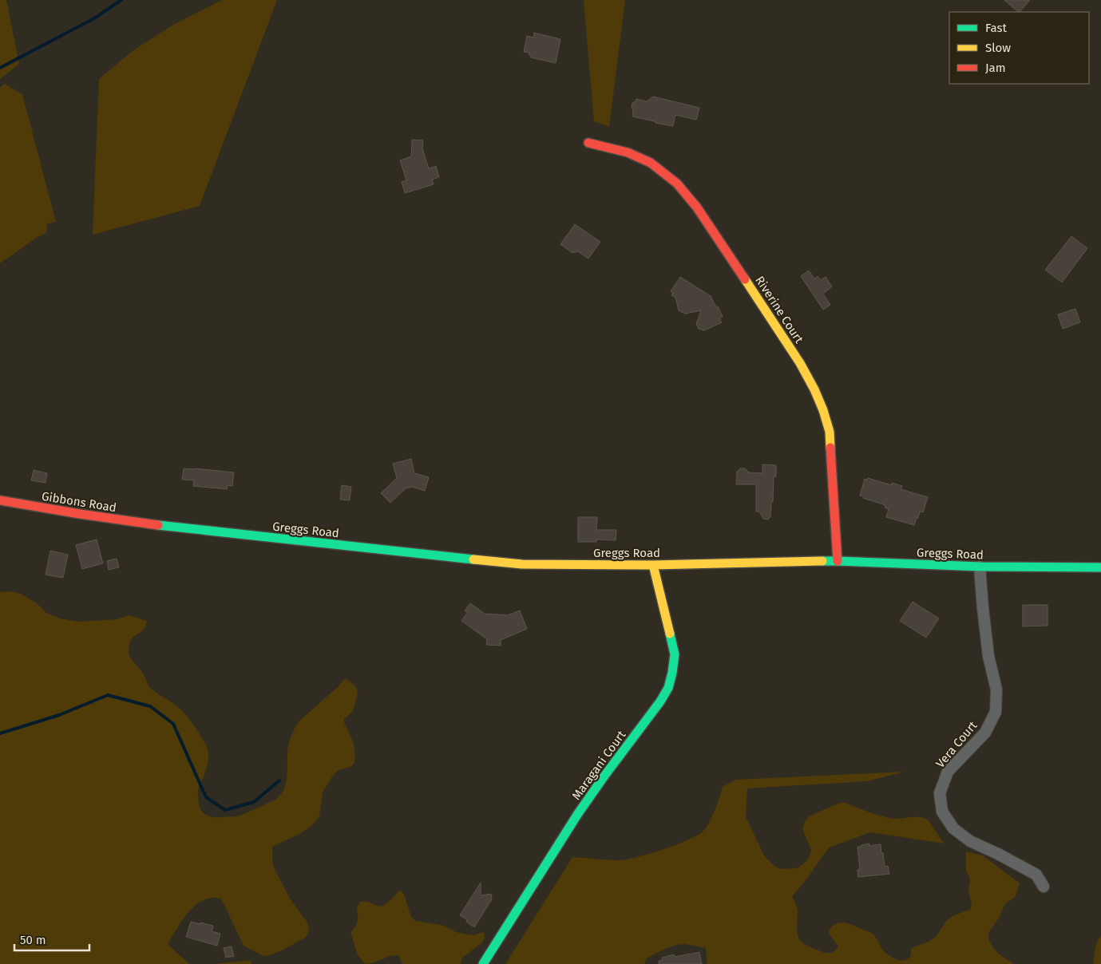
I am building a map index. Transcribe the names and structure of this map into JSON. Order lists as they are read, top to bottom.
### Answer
{
  "streets": {
    "street": [
      "Riverine Court",
      "Gibbons Road",
      "Greggs Road",
      "Vera Court",
      "Maragani Court"
    ]
  },
  "crossings": [
    ["Riverine Court", "Greggs Road"],
    ["Gibbons Road", "Greggs Road"],
    ["Greggs Road", "Vera Court"],
    ["Greggs Road", "Maragani Court"]
  ],
  "legend": ["Fast", "Slow", "Jam"],
  "scale_bar": "50 m"
}
